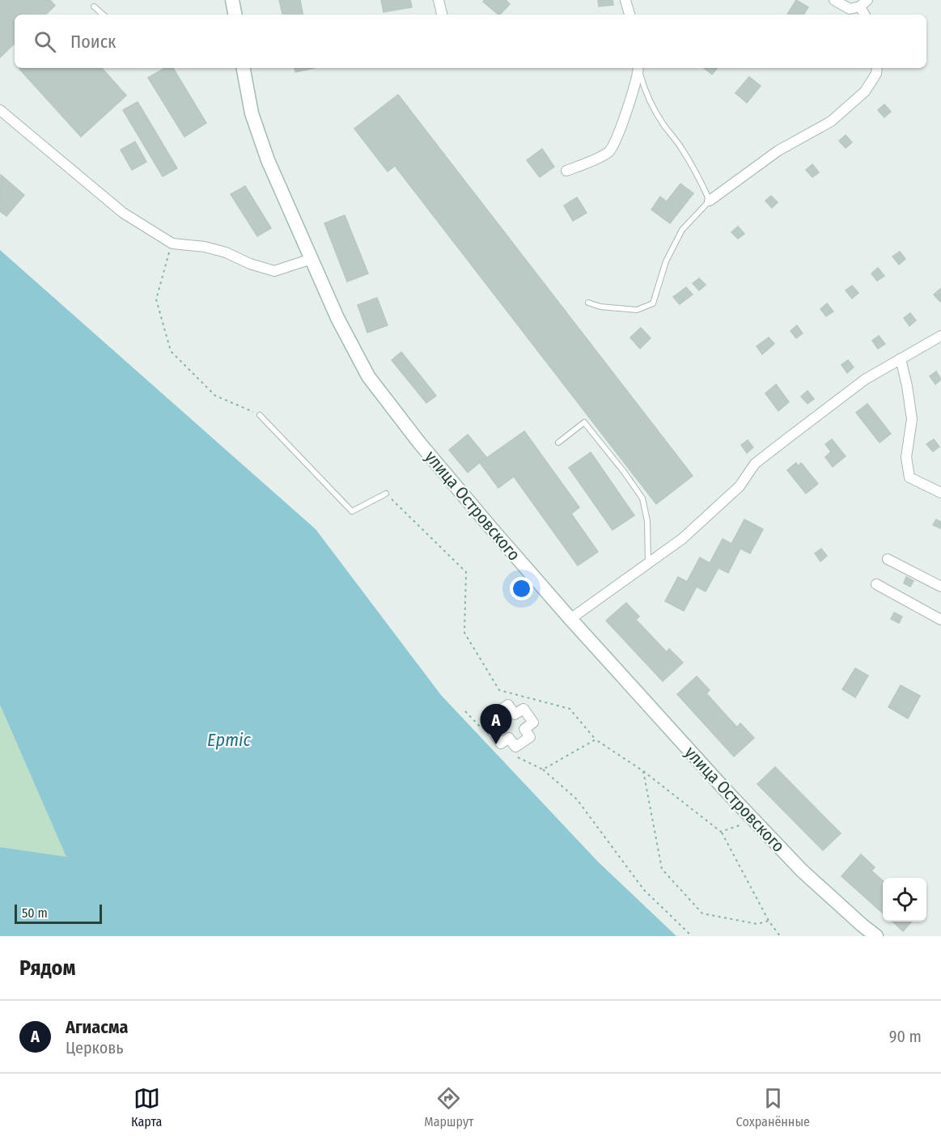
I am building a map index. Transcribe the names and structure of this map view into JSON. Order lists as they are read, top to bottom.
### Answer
{
  "streets": {
    "main road": ["улица Островского"]
  },
  "water": ["Ертіс"],
  "scale_bar": "50 m",
  "page": {
    "search": "Поиск",
    "pins": "A",
    "scale": "50 m",
    "heading": "Рядом",
    "list": [
      {
        "mark": "A",
        "name": "Агиасма",
        "note": "Церковь",
        "value": "90 m"
      }
    ],
    "nav": ["Карта", "Маршрут", "Сохранённые"]
  }
}
